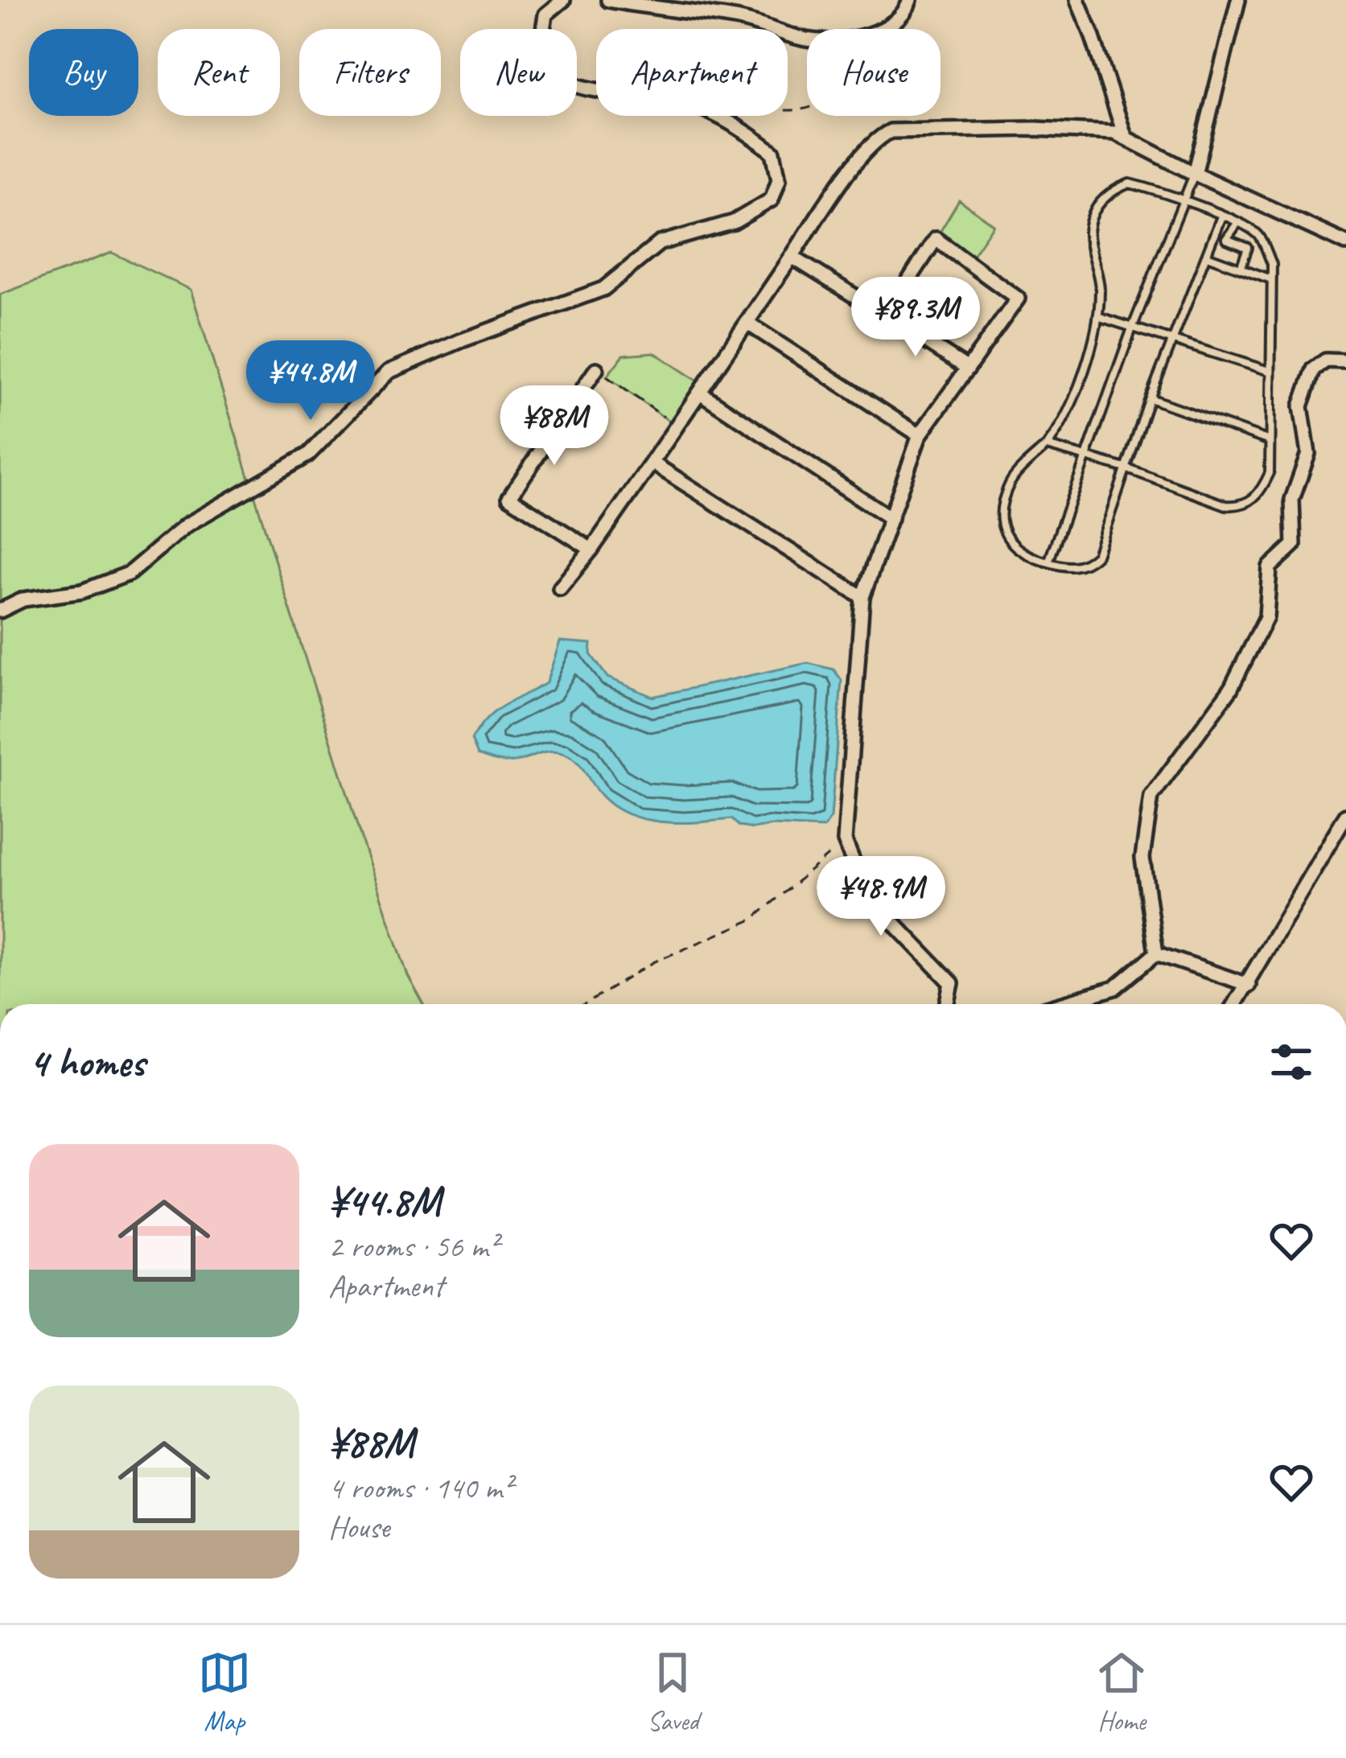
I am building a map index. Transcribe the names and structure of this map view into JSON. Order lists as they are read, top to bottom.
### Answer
{
  "page": {
    "chip": [
      "Buy",
      "Rent",
      "Filters",
      "New",
      "Apartment",
      "House"
    ],
    "price": [
      "¥89.3M",
      "¥44.8M",
      "¥88M",
      "¥48.9M"
    ],
    "heading": "4 homes",
    "list": [
      {
        "name": "¥44.8M",
        "note": "2 rooms · 56 m² · Apartment"
      },
      {
        "name": "¥88M",
        "note": "4 rooms · 140 m² · House"
      }
    ],
    "tabs": ["Map", "Saved", "Home"]
  }
}
